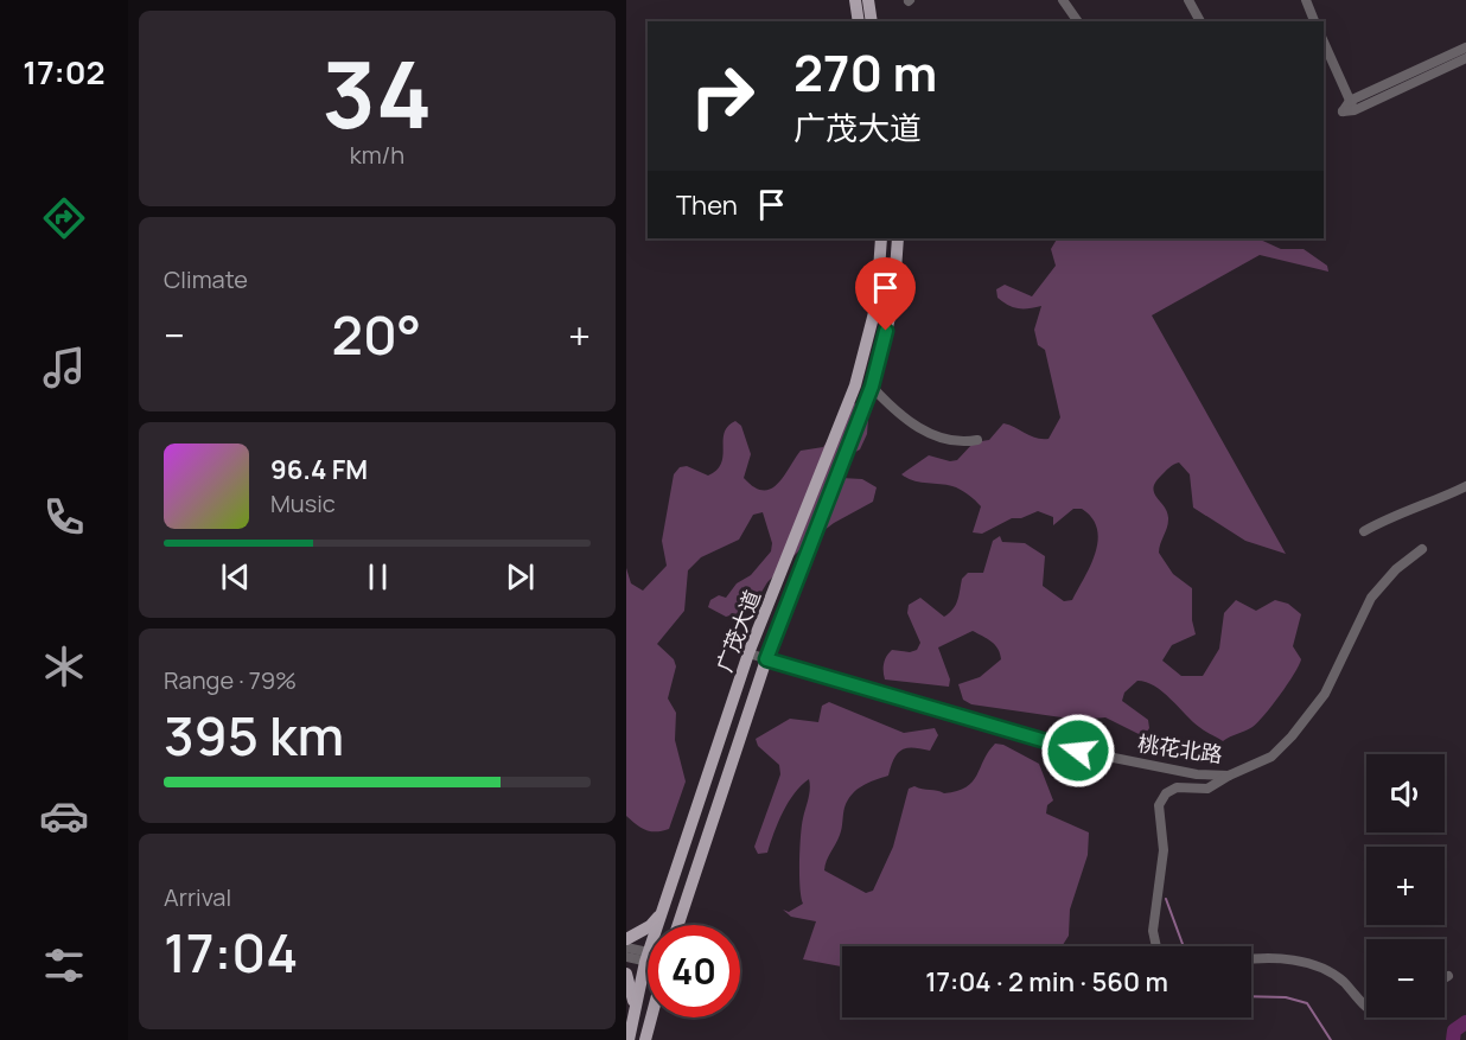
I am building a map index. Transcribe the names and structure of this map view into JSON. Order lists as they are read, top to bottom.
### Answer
{
  "streets": {
    "main road": ["广茂大道"],
    "street": ["桃花北路"]
  },
  "crossings": [
    ["广茂大道", "桃花北路"]
  ],
  "page": {
    "tabs": "17:02",
    "tile": [
      ["34", "km/h"],
      "Climate",
      ["Range · 79%", "395 km"],
      ["Arrival", "17:04"]
    ],
    "turn": ["270 m", "广茂大道"],
    "then": "Then",
    "heat": ["−", "20°", "+"],
    "song": ["96.4 FM", "Music"],
    "map_buttons": ["+", "−"],
    "limit": "40",
    "trip": "17:04 · 2 min · 560 m"
  }
}
